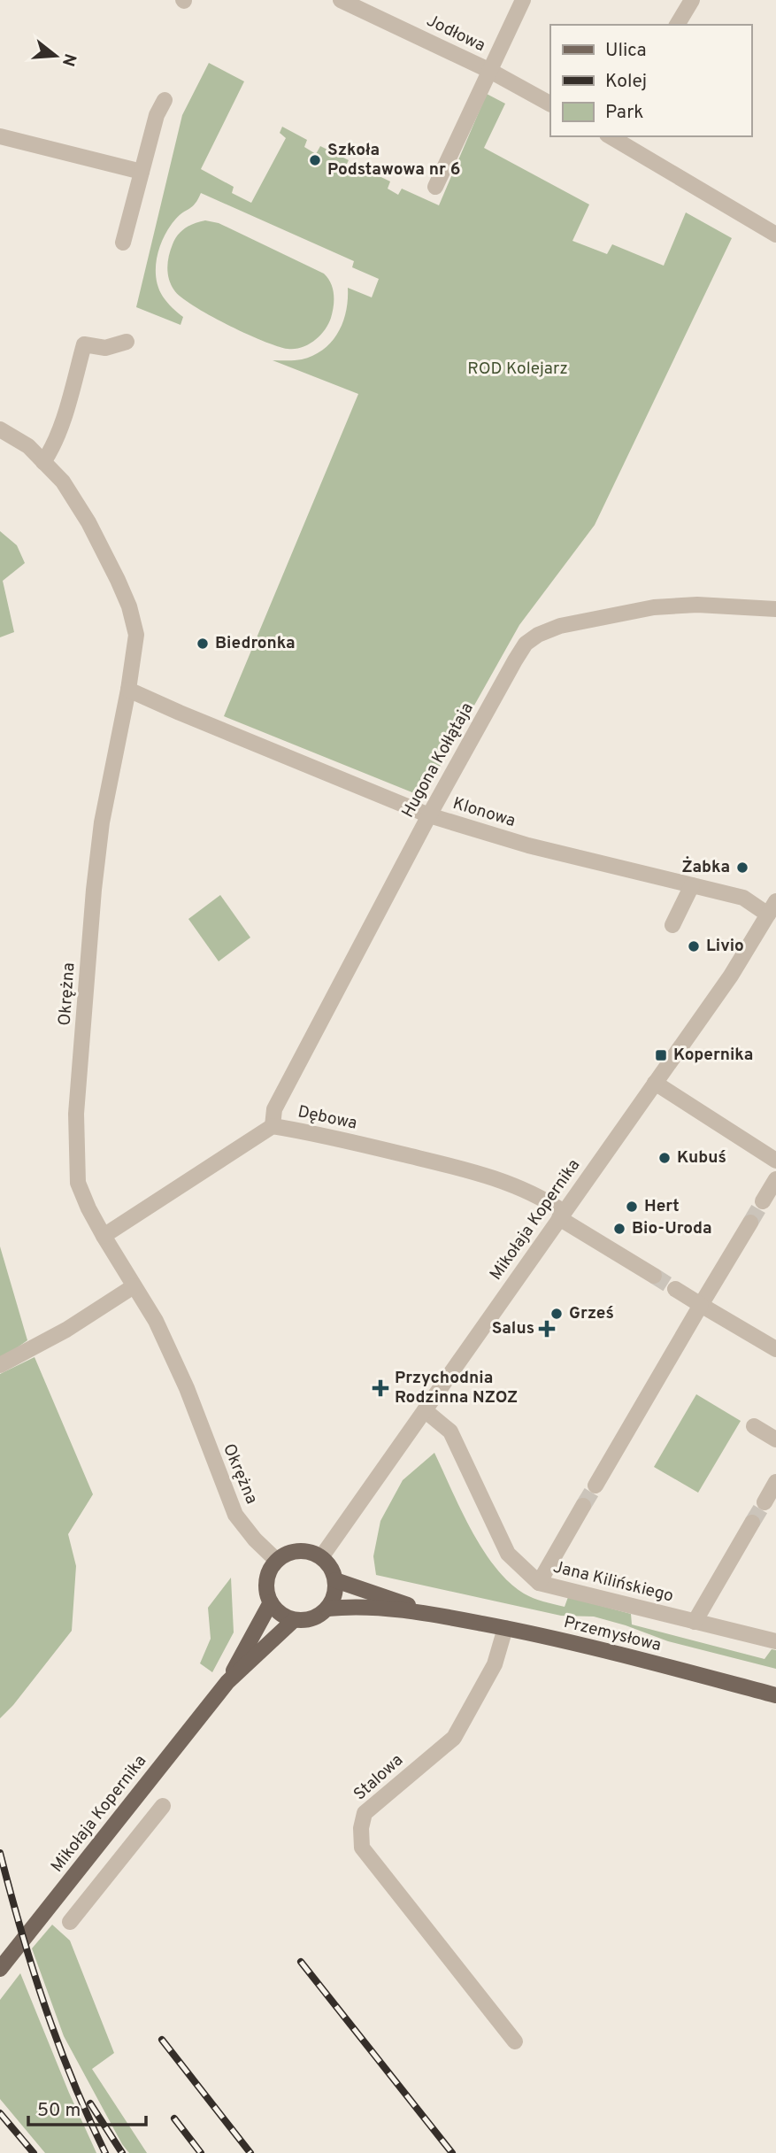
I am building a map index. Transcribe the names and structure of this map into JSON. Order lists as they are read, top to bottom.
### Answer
{
  "streets": {
    "main road": ["Mikołaja Kopernika", "Przemysłowa"],
    "street": [
      "Jodłowa",
      "Hugona Kołłątaja",
      "Klonowa",
      "Okrężna",
      "Dębowa",
      "Jana Kilińskiego",
      "Stalowa"
    ]
  },
  "crossings": [
    ["Hugona Kołłątaja", "Klonowa"],
    ["Hugona Kołłątaja", "Dębowa"],
    ["Klonowa", "Okrężna"],
    ["Klonowa", "Mikołaja Kopernika"],
    ["Okrężna", "Dębowa"],
    ["Okrężna", "Mikołaja Kopernika"],
    ["Okrężna", "Przemysłowa"],
    ["Dębowa", "Mikołaja Kopernika"],
    ["Mikołaja Kopernika", "Jana Kilińskiego"],
    ["Mikołaja Kopernika", "Przemysłowa"],
    ["Przemysłowa", "Stalowa"]
  ],
  "parks": ["ROD Kolejarz"],
  "places": {
    "other": [
      "Szkoła Podstawowa nr 6",
      "Biedronka",
      "Żabka",
      "Livio",
      "Kubuś",
      "Hert",
      "Bio-Uroda",
      "Grześ"
    ],
    "transit": ["Kopernika"],
    "health": ["Salus", "Przychodnia Rodzinna NZOZ"]
  },
  "legend": ["Ulica", "Kolej", "Park"],
  "scale_bar": "50 m",
  "north": "right"
}
